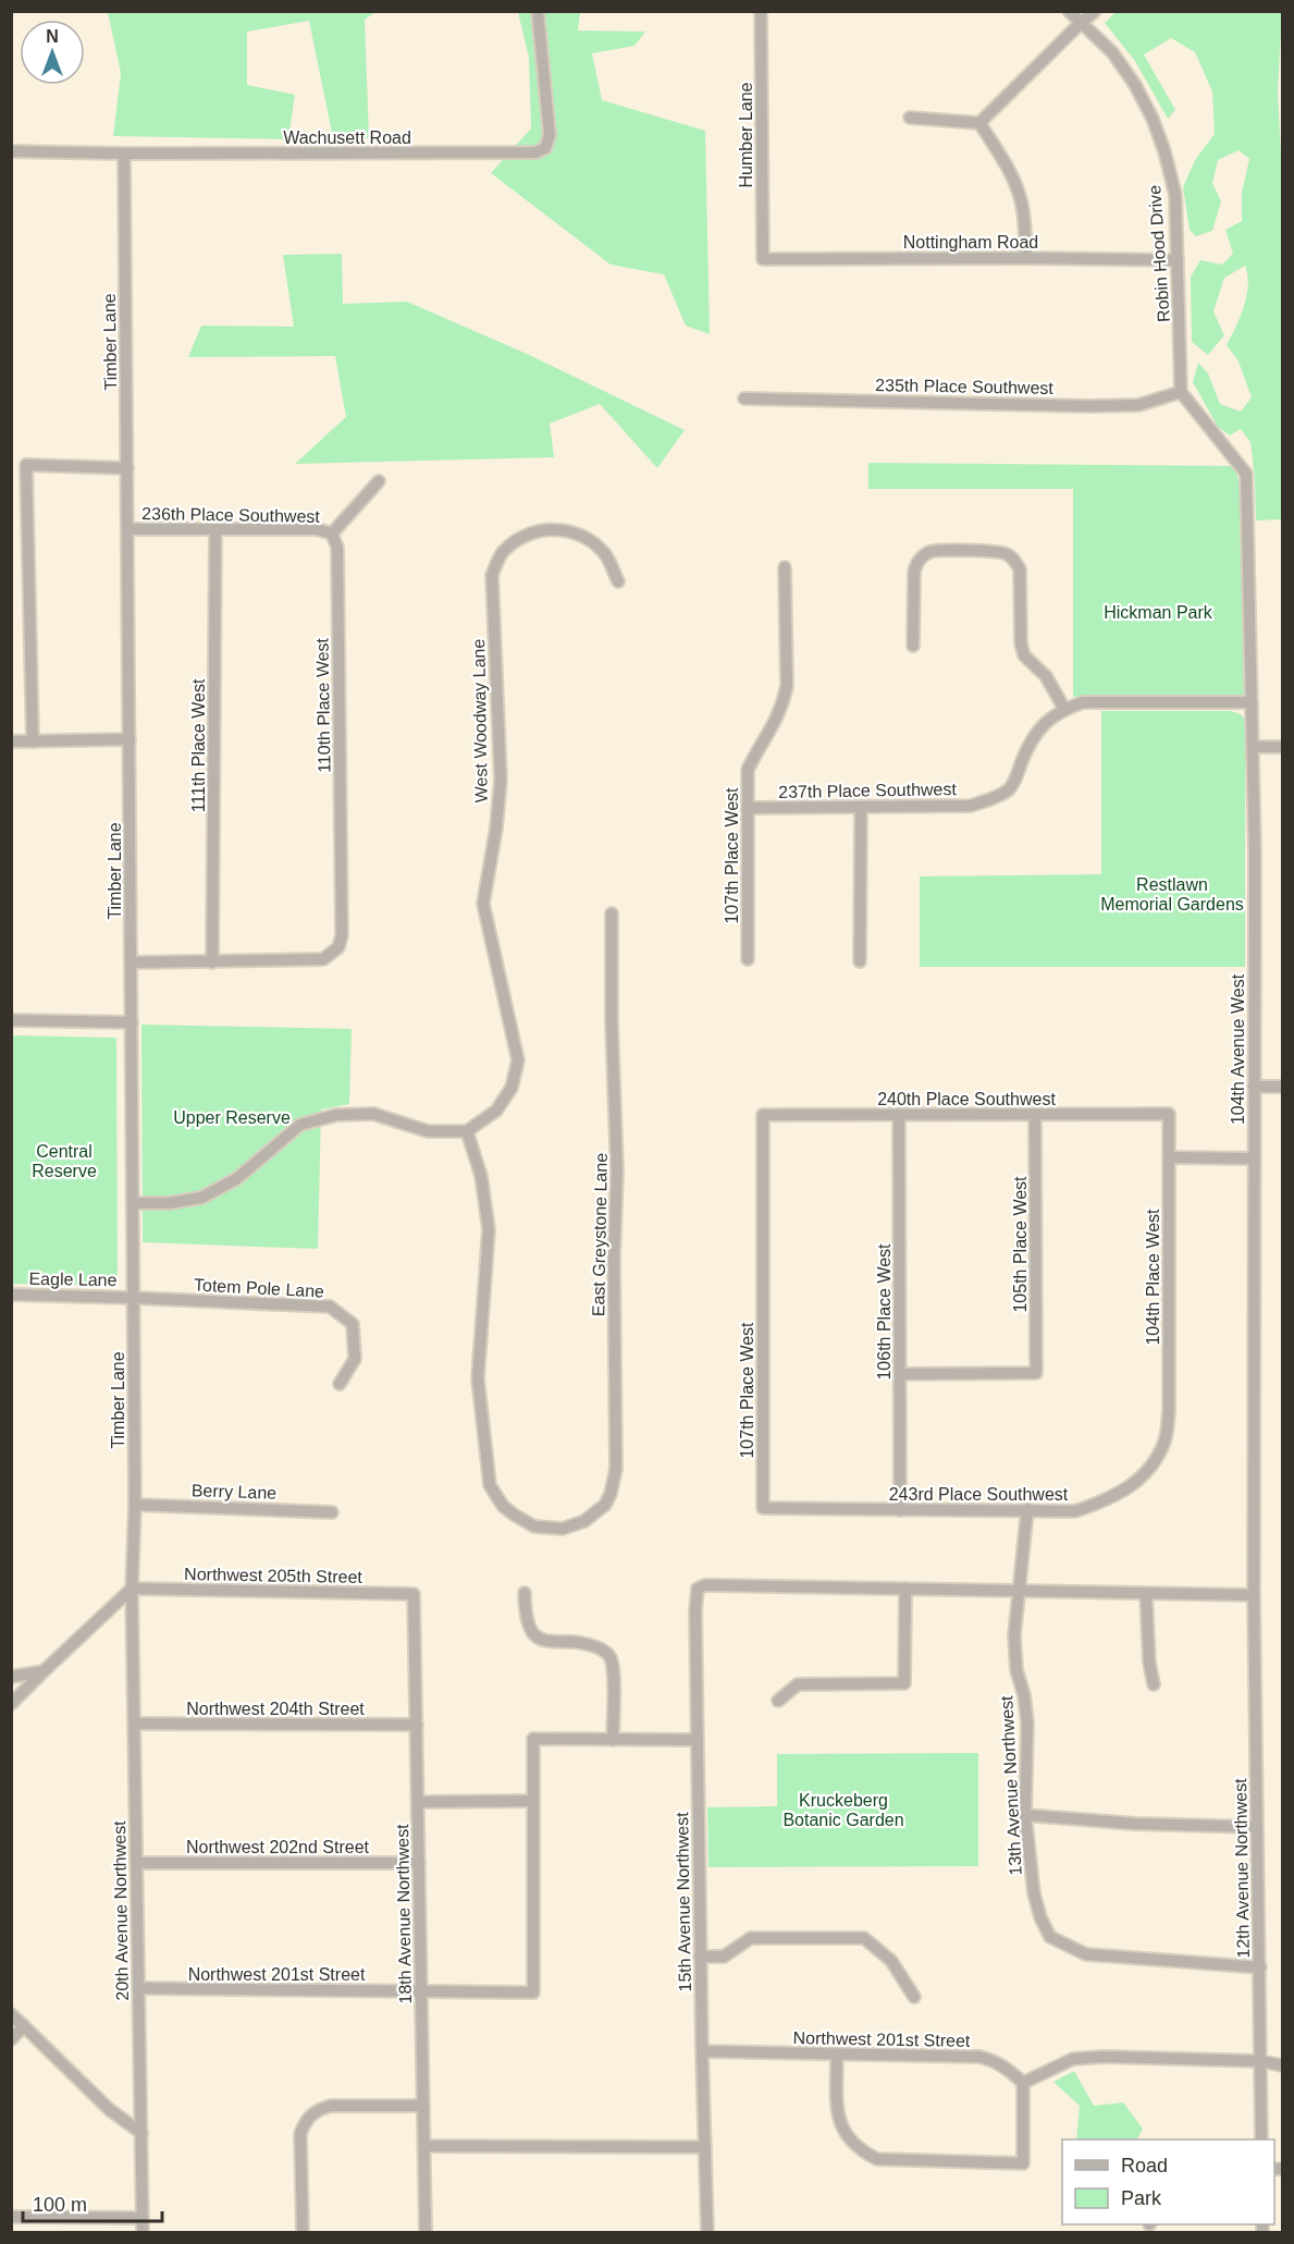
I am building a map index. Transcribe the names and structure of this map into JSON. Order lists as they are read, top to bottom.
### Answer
{
  "streets": {
    "street": [
      "Humber Lane",
      "Wachusett Road",
      "Nottingham Road",
      "Robin Hood Drive",
      "Timber Lane",
      "235th Place Southwest",
      "236th Place Southwest",
      "110th Place West",
      "West Woodway Lane",
      "111th Place West",
      "237th Place Southwest",
      "107th Place West",
      "104th Avenue West",
      "240th Place Southwest",
      "East Greystone Lane",
      "105th Place West",
      "104th Place West",
      "Eagle Lane",
      "Totem Pole Lane",
      "106th Place West",
      "Berry Lane",
      "243rd Place Southwest",
      "Northwest 205th Street",
      "Northwest 204th Street",
      "13th Avenue Northwest",
      "Northwest 202nd Street",
      "12th Avenue Northwest",
      "15th Avenue Northwest",
      "20th Avenue Northwest",
      "18th Avenue Northwest",
      "Northwest 201st Street"
    ]
  },
  "crossings": [
    ["Humber Lane", "Nottingham Road"],
    ["Wachusett Road", "Timber Lane"],
    ["Nottingham Road", "Robin Hood Drive"],
    ["Robin Hood Drive", "235th Place Southwest"],
    ["Robin Hood Drive", "104th Avenue West"],
    ["Timber Lane", "236th Place Southwest"],
    ["Timber Lane", "Eagle Lane"],
    ["Timber Lane", "Totem Pole Lane"],
    ["Timber Lane", "Berry Lane"],
    ["Timber Lane", "Northwest 205th Street"],
    ["Timber Lane", "20th Avenue Northwest"],
    ["235th Place Southwest", "104th Avenue West"],
    ["236th Place Southwest", "110th Place West"],
    ["236th Place Southwest", "111th Place West"],
    ["110th Place West", "111th Place West"],
    ["West Woodway Lane", "East Greystone Lane"],
    ["237th Place Southwest", "107th Place West"],
    ["237th Place Southwest", "104th Avenue West"],
    ["107th Place West", "240th Place Southwest"],
    ["107th Place West", "243rd Place Southwest"],
    ["104th Avenue West", "12th Avenue Northwest"],
    ["240th Place Southwest", "105th Place West"],
    ["240th Place Southwest", "104th Place West"],
    ["240th Place Southwest", "106th Place West"],
    ["105th Place West", "106th Place West"],
    ["104th Place West", "243rd Place Southwest"],
    ["Eagle Lane", "Totem Pole Lane"],
    ["106th Place West", "243rd Place Southwest"],
    ["Northwest 205th Street", "20th Avenue Northwest"],
    ["Northwest 205th Street", "18th Avenue Northwest"],
    ["Northwest 204th Street", "20th Avenue Northwest"],
    ["Northwest 204th Street", "18th Avenue Northwest"],
    ["13th Avenue Northwest", "12th Avenue Northwest"],
    ["Northwest 202nd Street", "20th Avenue Northwest"],
    ["Northwest 202nd Street", "18th Avenue Northwest"],
    ["15th Avenue Northwest", "Northwest 201st Street"],
    ["20th Avenue Northwest", "Northwest 201st Street"],
    ["18th Avenue Northwest", "Northwest 201st Street"]
  ],
  "parks": [
    "Hickman Park",
    "Restlawn Memorial Gardens",
    "Upper Reserve",
    "Central Reserve",
    "Kruckeberg Botanic Garden"
  ],
  "legend": ["Road", "Park"],
  "scale_bar": "100 m",
  "north": "top"
}
